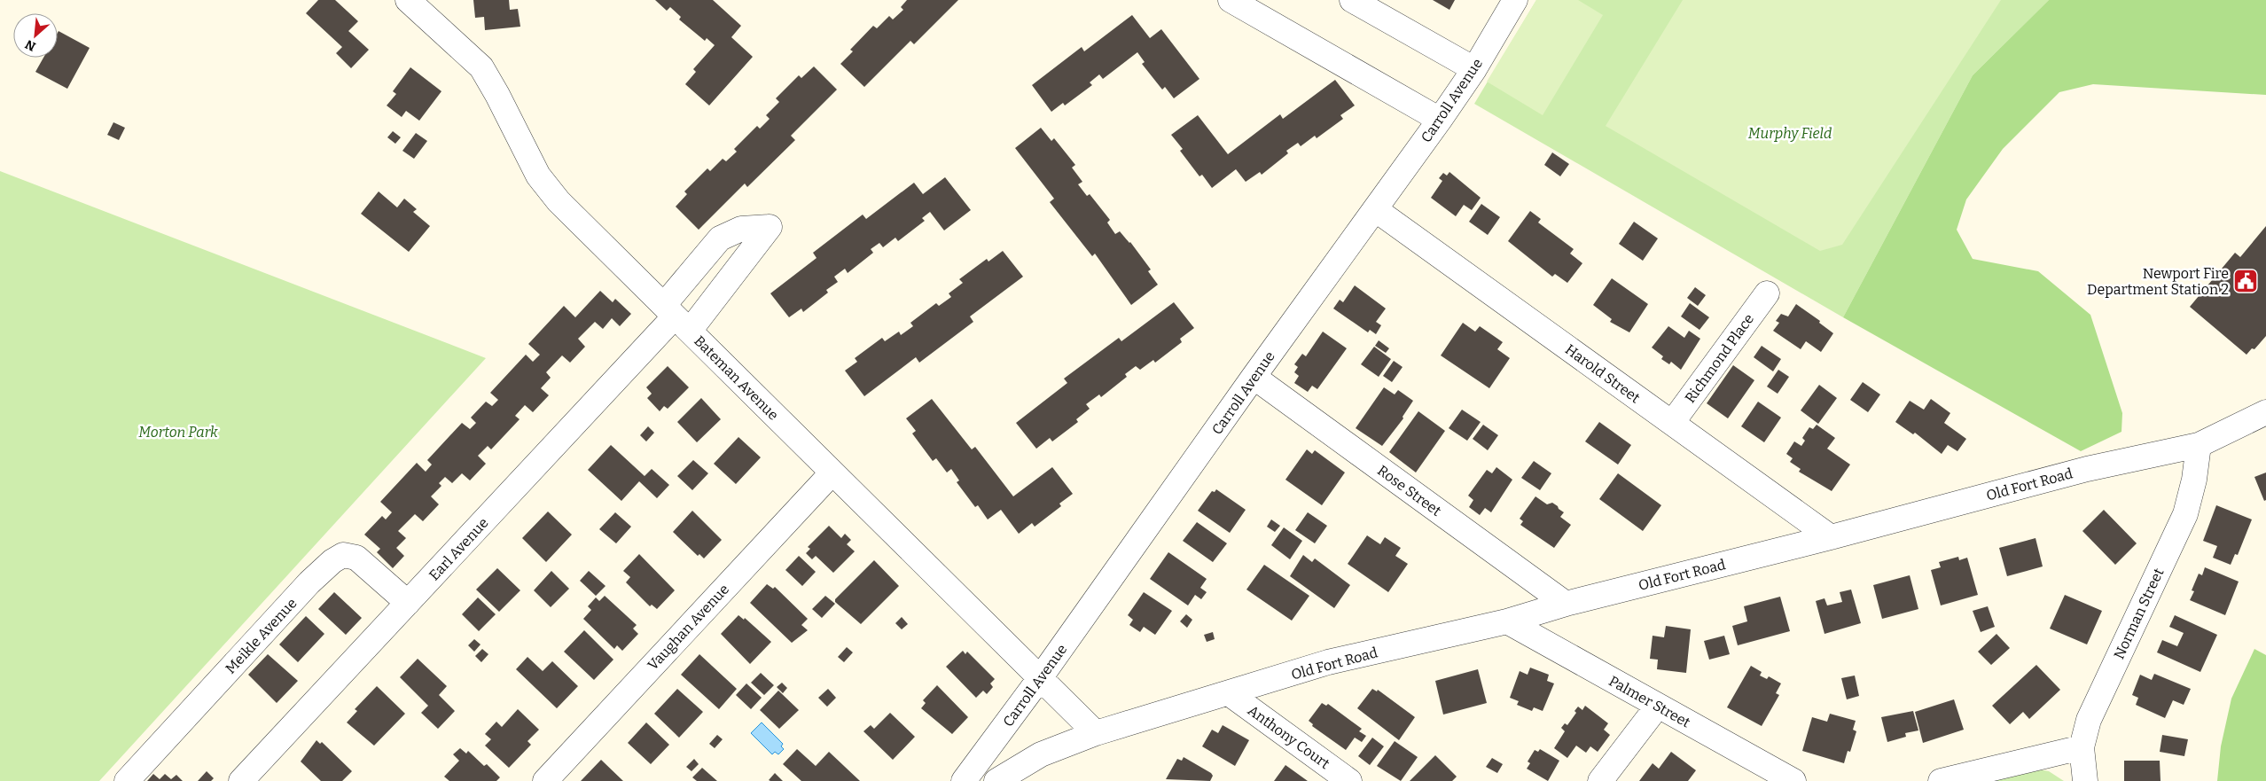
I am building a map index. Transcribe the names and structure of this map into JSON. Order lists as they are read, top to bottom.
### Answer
{
  "streets": {
    "street": [
      "Carroll Avenue",
      "Richmond Place",
      "Harold Street",
      "Bateman Avenue",
      "Old Fort Road",
      "Rose Street",
      "Earl Avenue",
      "Norman Street",
      "Vaughan Avenue",
      "Meikle Avenue",
      "Palmer Street",
      "Anthony Court"
    ]
  },
  "crossings": [
    ["Carroll Avenue", "Harold Street"],
    ["Carroll Avenue", "Bateman Avenue"],
    ["Carroll Avenue", "Rose Street"],
    ["Richmond Place", "Harold Street"],
    ["Harold Street", "Old Fort Road"],
    ["Bateman Avenue", "Old Fort Road"],
    ["Bateman Avenue", "Earl Avenue"],
    ["Bateman Avenue", "Vaughan Avenue"],
    ["Old Fort Road", "Rose Street"],
    ["Old Fort Road", "Norman Street"],
    ["Old Fort Road", "Palmer Street"],
    ["Old Fort Road", "Anthony Court"],
    ["Earl Avenue", "Meikle Avenue"]
  ],
  "parks": ["Murphy Field", "Morton Park"],
  "places": {
    "public building": ["Newport Fire Department Station 2"]
  },
  "north": "bottom left"
}
